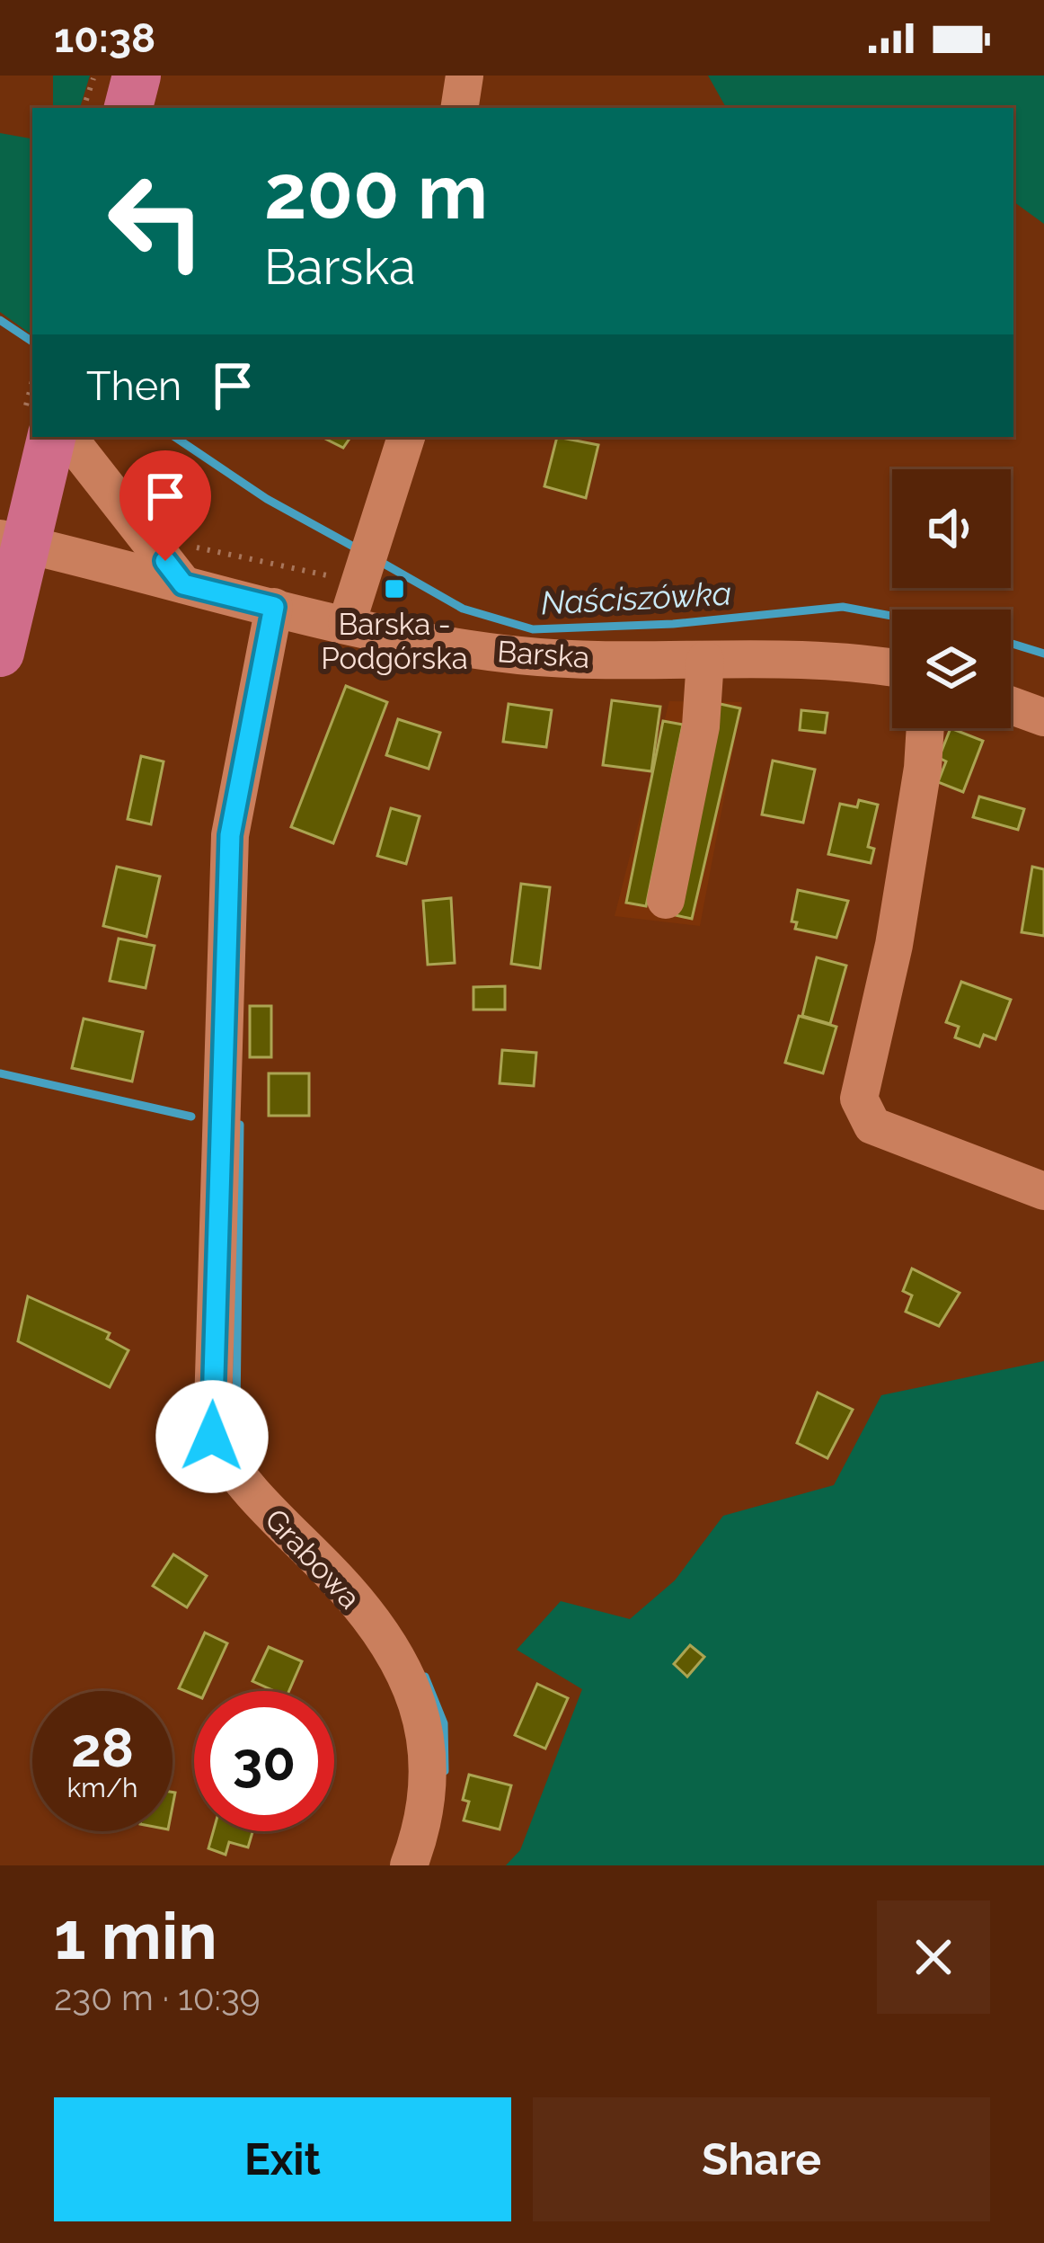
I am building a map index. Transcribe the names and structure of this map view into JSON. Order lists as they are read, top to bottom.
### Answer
{
  "streets": {
    "street": ["Barska", "Grabowa"]
  },
  "crossings": [
    ["Barska", "Grabowa"]
  ],
  "water": ["Naściszówka"],
  "places": {
    "transit": ["Barska - Podgórska"]
  },
  "page": {
    "status": "10:38",
    "turn": ["200 m", "Barska"],
    "then": "Then",
    "speed": "28 km/h",
    "limit": "30",
    "heading": ["1 min", "230 m · 10:39"],
    "buttons": ["Exit", "Share"]
  }
}
